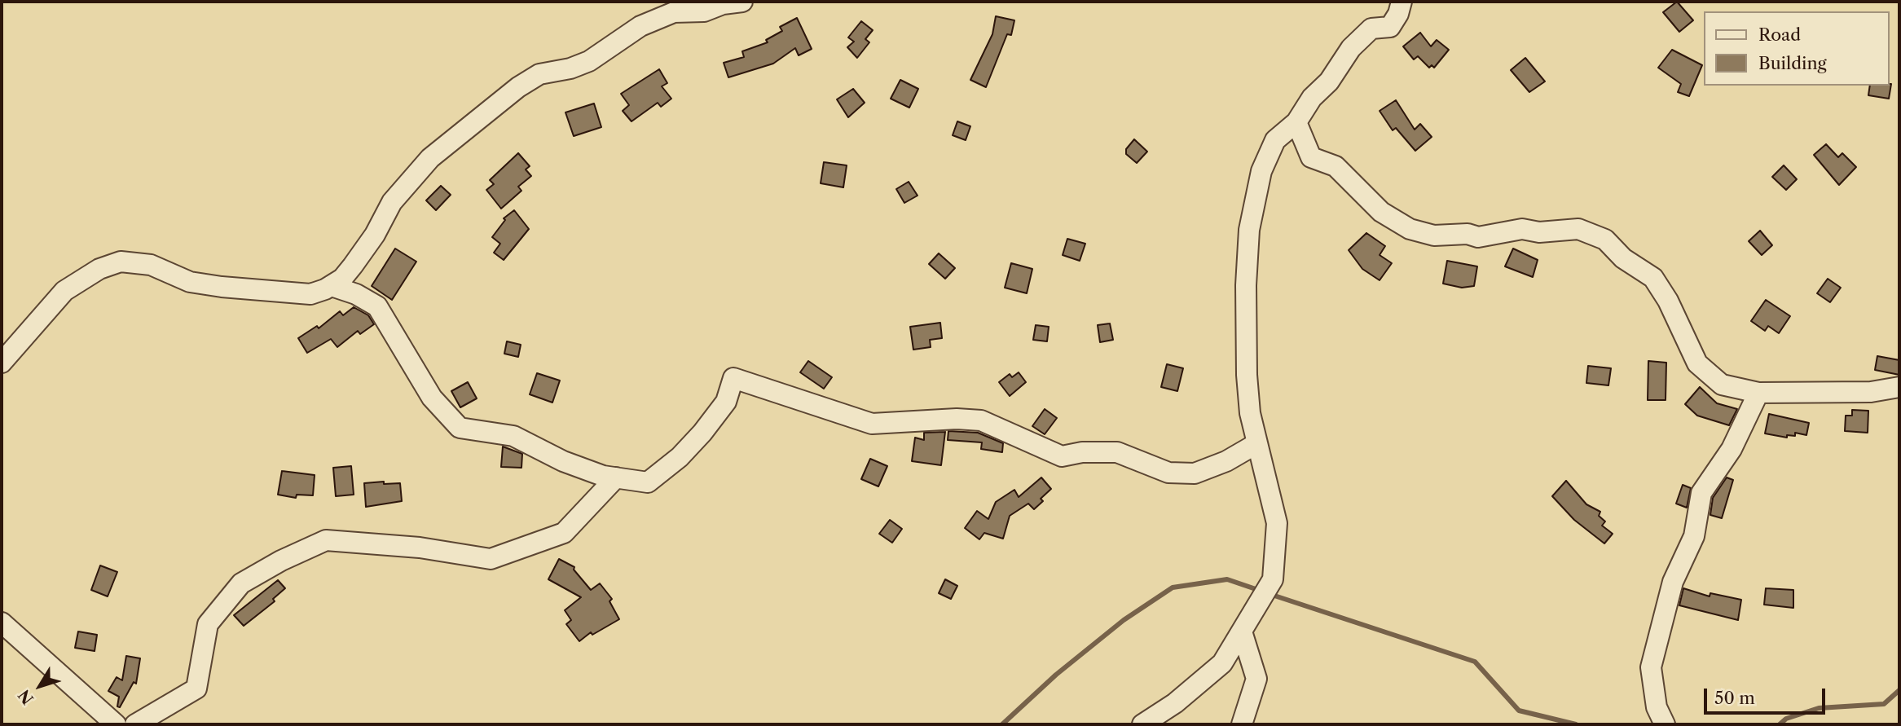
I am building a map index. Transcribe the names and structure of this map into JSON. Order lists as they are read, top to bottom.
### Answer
{
  "legend": ["Road", "Building"],
  "scale_bar": "50 m",
  "north": "bottom left"
}
